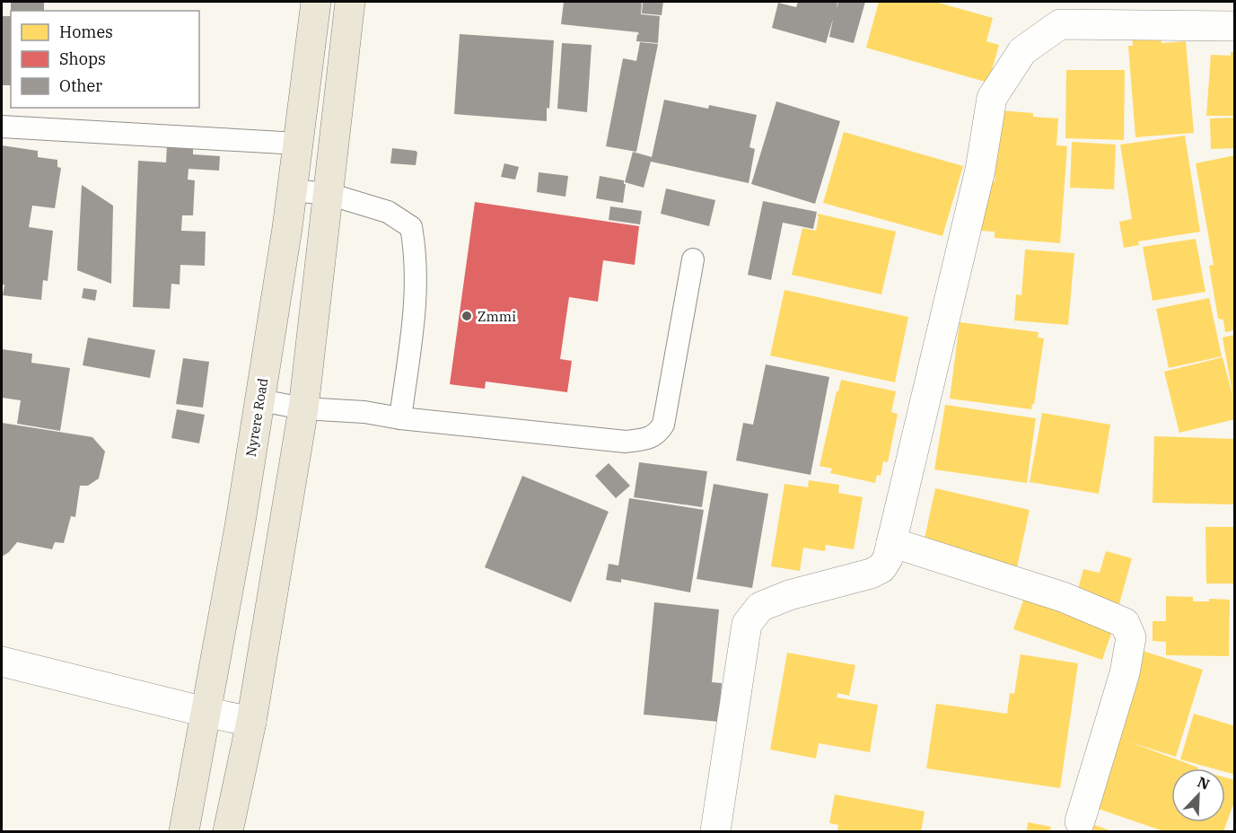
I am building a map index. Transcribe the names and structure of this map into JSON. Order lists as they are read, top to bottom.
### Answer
{
  "streets": {
    "main road": ["Nyrere Road"]
  },
  "places": ["Zmmi"],
  "legend": ["Homes", "Shops", "Other"],
  "north": "top right"
}
